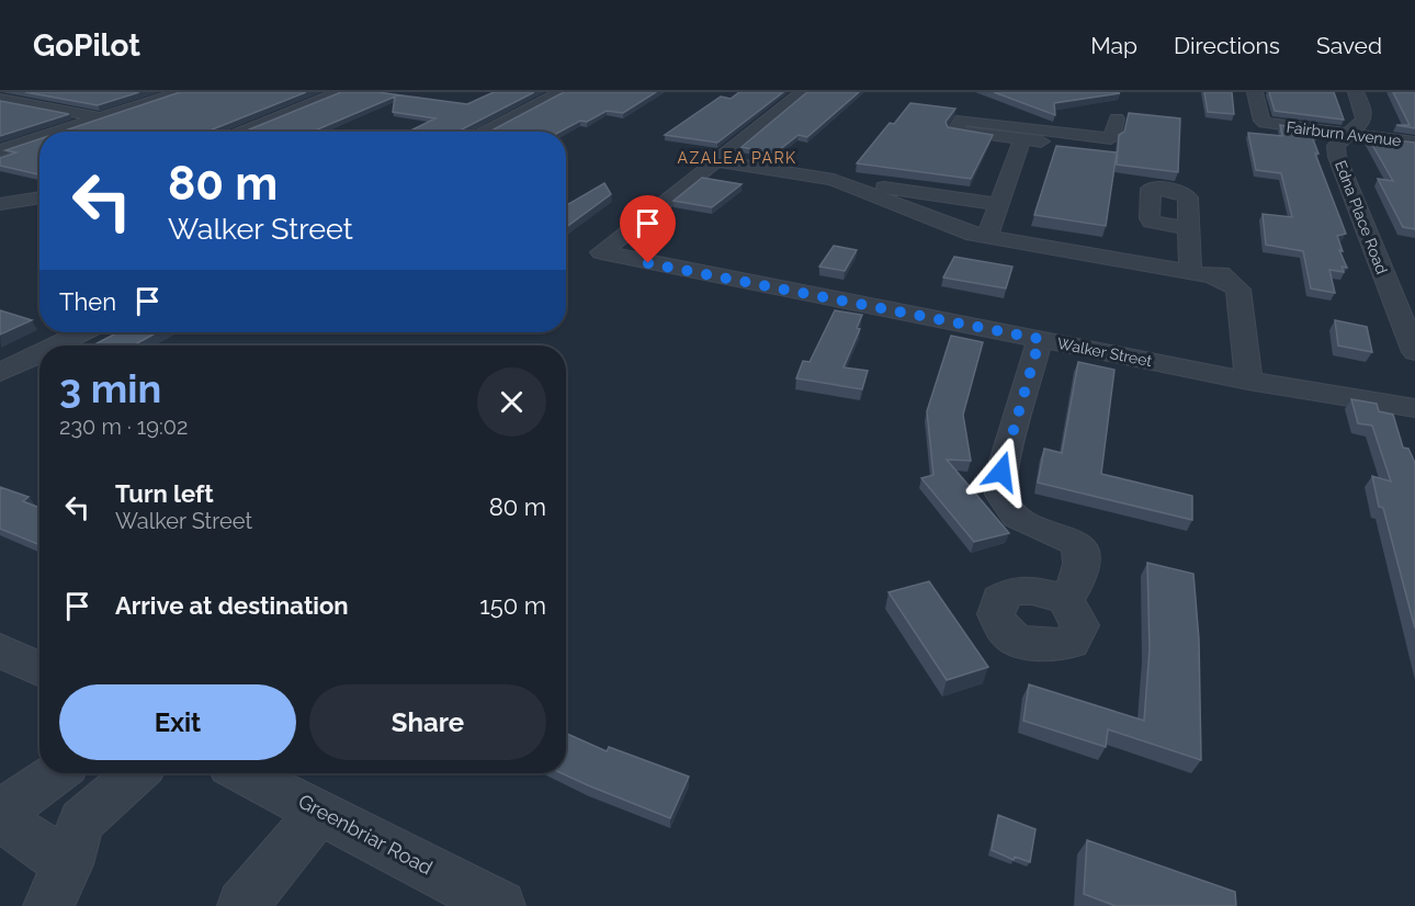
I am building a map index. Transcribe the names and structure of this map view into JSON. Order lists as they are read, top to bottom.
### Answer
{
  "streets": {
    "street": [
      "Fairburn Avenue",
      "Edna Place Road",
      "Walker Street",
      "Greenbriar Road"
    ]
  },
  "crossings": [
    ["Fairburn Avenue", "Edna Place Road"]
  ],
  "districts": ["AZALEA PARK"],
  "page": {
    "header": "GoPilot",
    "nav": ["Map", "Directions", "Saved"],
    "turn": ["80 m", "Walker Street"],
    "then": "Then",
    "heading": ["3 min", "230 m · 19:02"],
    "list": [
      {
        "name": "Turn left",
        "note": "Walker Street",
        "value": "80 m"
      },
      {
        "name": "Arrive at destination",
        "value": "150 m"
      }
    ],
    "buttons": ["Exit", "Share"]
  }
}
